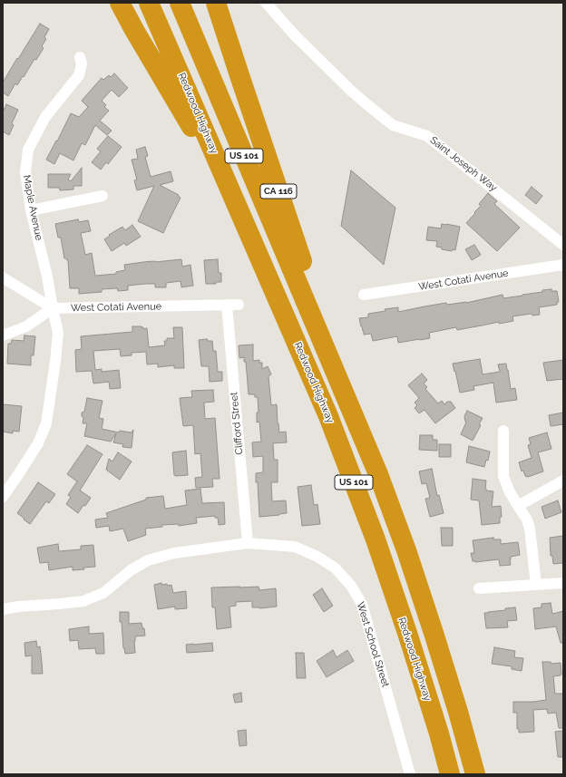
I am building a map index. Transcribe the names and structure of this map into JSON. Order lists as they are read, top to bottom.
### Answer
{
  "streets": {
    "highway": ["Redwood Highway", "US 101", "CA 116"],
    "street": [
      "Saint Joseph Way",
      "Maple Avenue",
      "West Cotati Avenue",
      "Clifford Street",
      "West School Street"
    ]
  },
  "crossings": [
    ["US 101", "CA 116"],
    ["Maple Avenue", "West Cotati Avenue"],
    ["West Cotati Avenue", "Clifford Street"],
    ["Clifford Street", "West School Street"]
  ]
}
